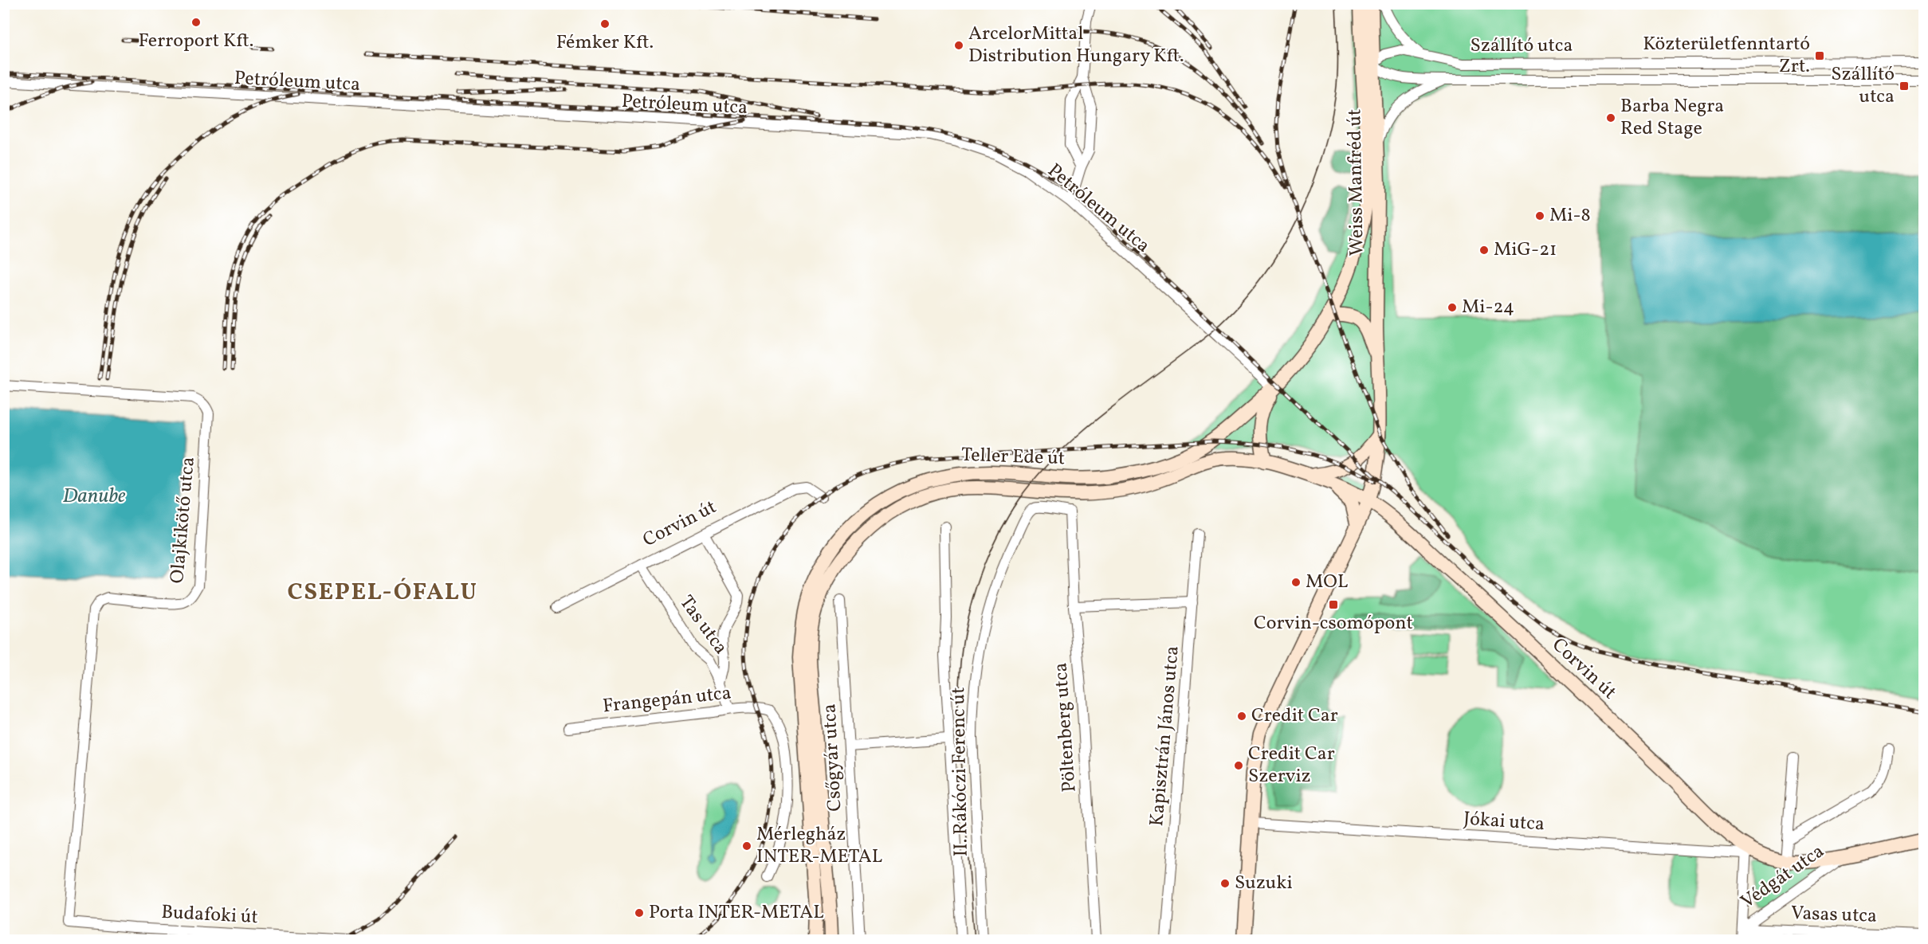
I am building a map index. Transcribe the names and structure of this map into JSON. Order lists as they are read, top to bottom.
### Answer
{
  "streets": {
    "main road": [
      "Weiss Manfréd út",
      "Teller Ede út",
      "Corvin út",
      "Védgát utca"
    ],
    "street": [
      "Szállító utca",
      "Petróleum utca",
      "Olajkikötő utca",
      "Tas utca",
      "Frangepán utca",
      "Pöltenberg utca",
      "Kapisztrán János utca",
      "Csőgyár utca",
      "II. Rákóczi Ferenc út",
      "Jókai utca",
      "Budafoki út",
      "Vasas utca"
    ]
  },
  "crossings": [
    ["Szállító utca", "Weiss Manfréd út"],
    ["Petróleum utca", "Weiss Manfréd út"],
    ["Petróleum utca", "Teller Ede út"],
    ["Weiss Manfréd út", "Teller Ede út"],
    ["Weiss Manfréd út", "Corvin út"],
    ["Weiss Manfréd út", "Jókai utca"],
    ["Olajkikötő utca", "Budafoki út"],
    ["Corvin út", "Tas utca"],
    ["Corvin út", "Jókai utca"],
    ["Corvin út", "Védgát utca"],
    ["Tas utca", "Frangepán utca"],
    ["Pöltenberg utca", "II. Rákóczi Ferenc út"],
    ["Jókai utca", "Védgát utca"],
    ["Védgát utca", "Vasas utca"]
  ],
  "districts": ["CSEPEL-ÓFALU"],
  "water": ["Danube"],
  "places": {
    "other": [
      "Ferroport Kft.",
      "Fémker Kft.",
      "ArcelorMittal Distribution Hungary Kft.",
      "Barba Negra Red Stage",
      "Mi-8",
      "MiG-21",
      "Mi-24",
      "MOL",
      "Credit Car",
      "Credit Car Szerviz",
      "Mérlegház INTER-METAL",
      "Suzuki",
      "Porta INTER-METAL"
    ],
    "transit": ["Közterületfenntartó Zrt.", "Szállító utca", "Corvin-csomópont"]
  }
}
